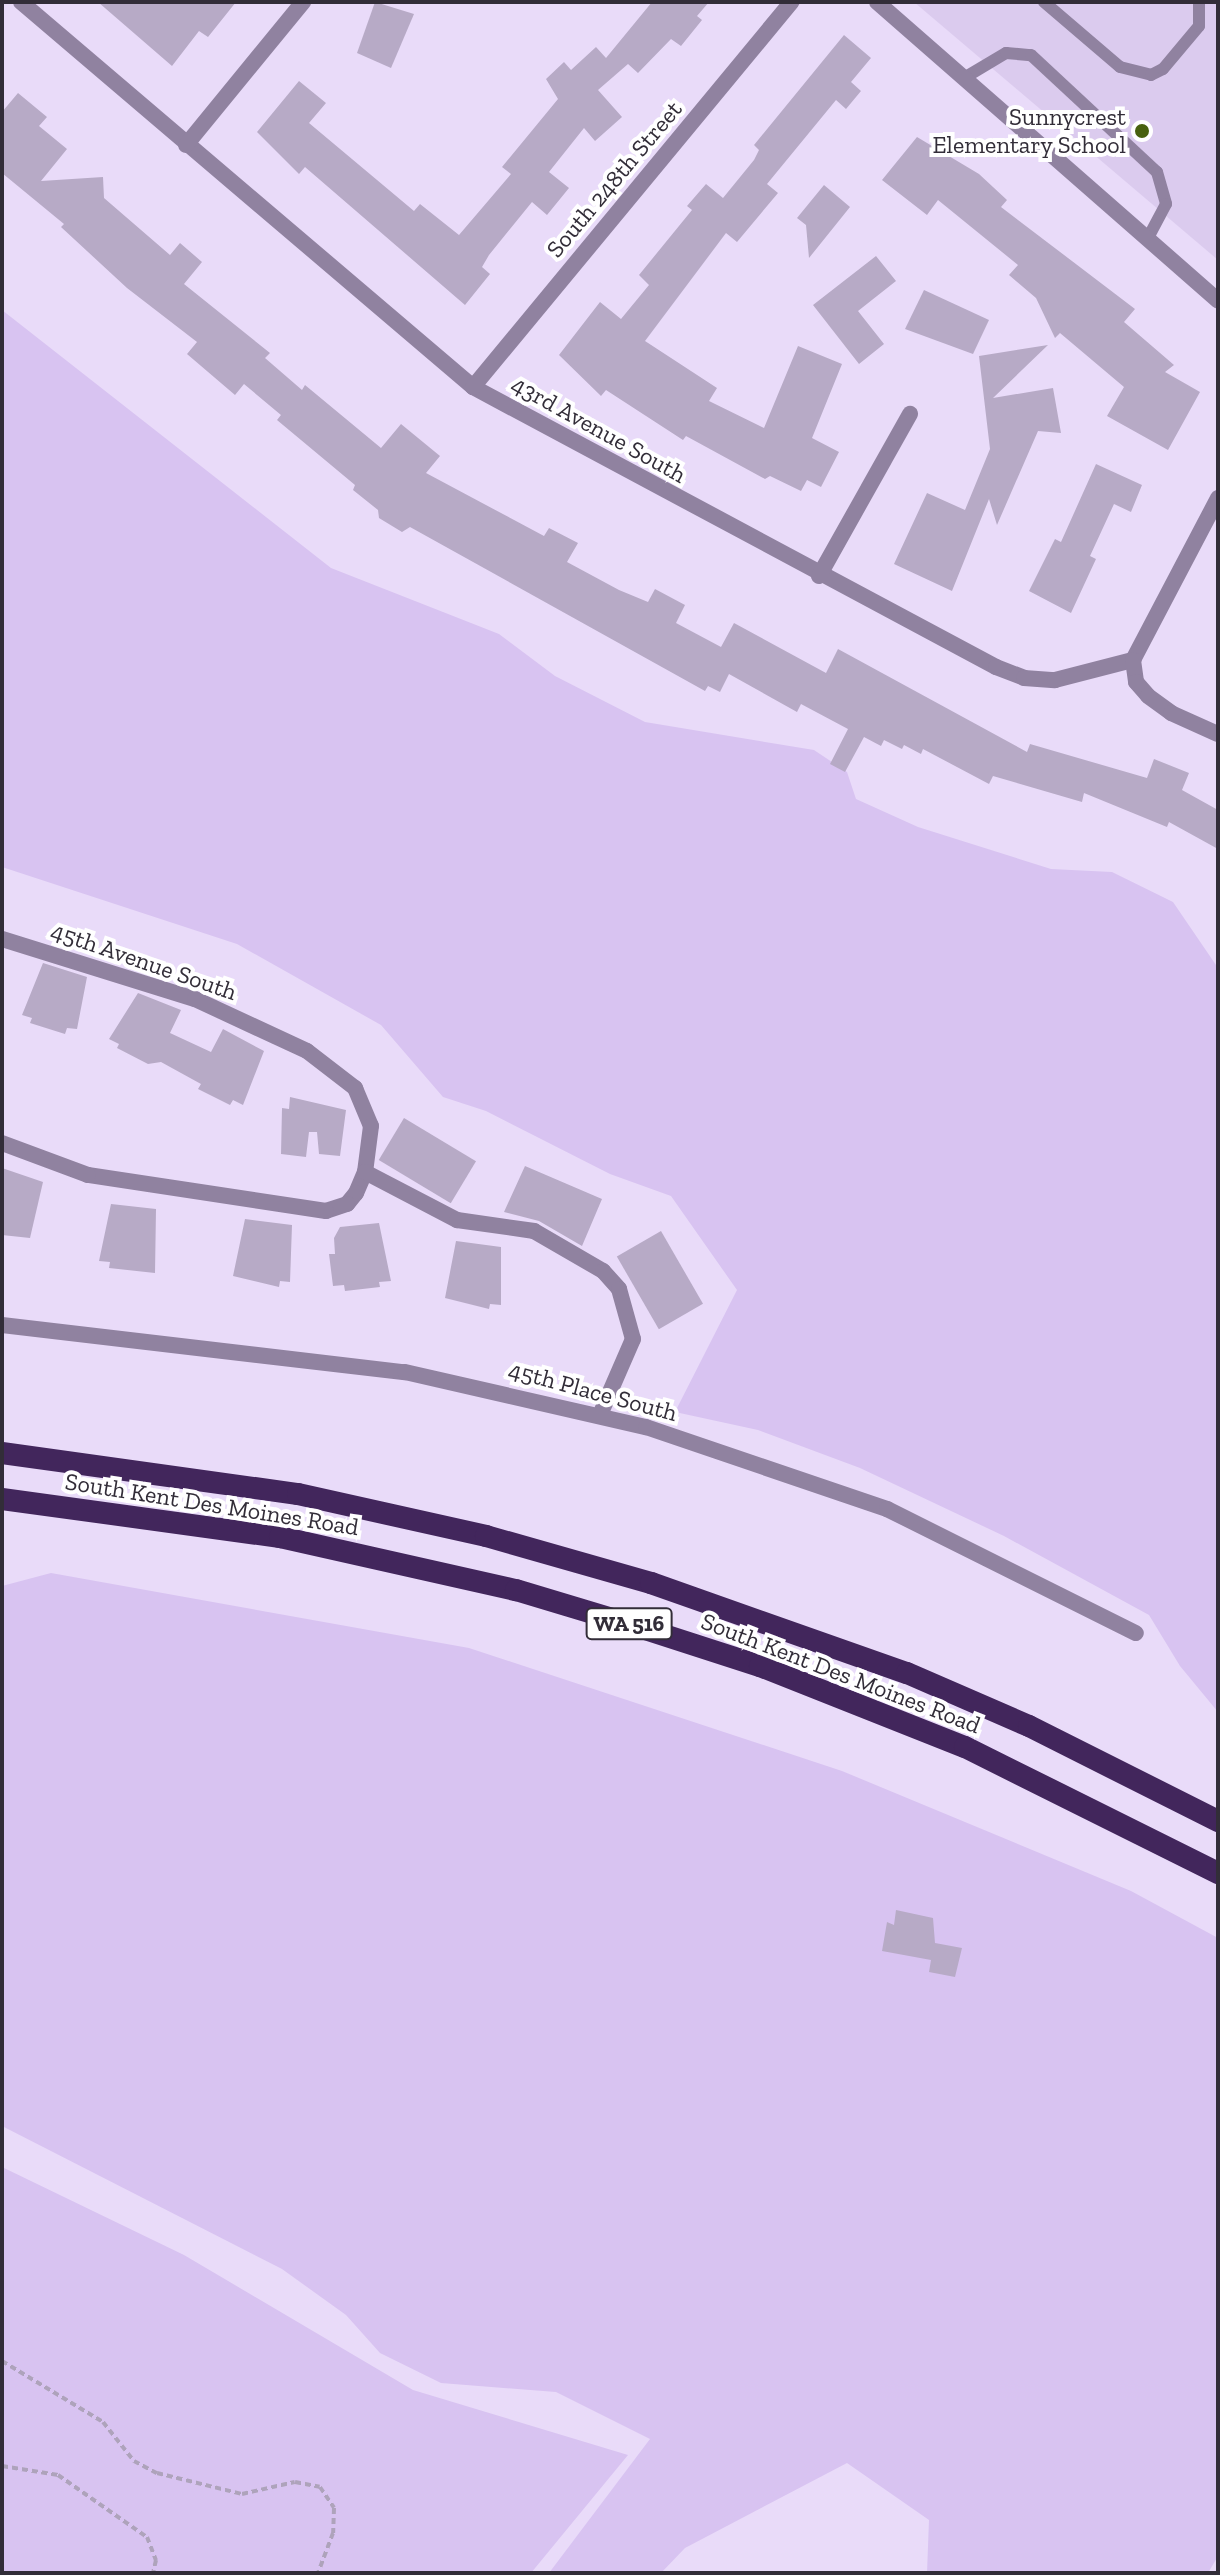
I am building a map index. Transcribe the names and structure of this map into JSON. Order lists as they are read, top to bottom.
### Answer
{
  "streets": {
    "highway": ["South Kent Des Moines Road", "WA 516"],
    "street": [
      "South 248th Street",
      "43rd Avenue South",
      "45th Avenue South",
      "45th Place South"
    ]
  },
  "crossings": [
    ["South 248th Street", "43rd Avenue South"]
  ],
  "places": ["Sunnycrest Elementary School"]
}
